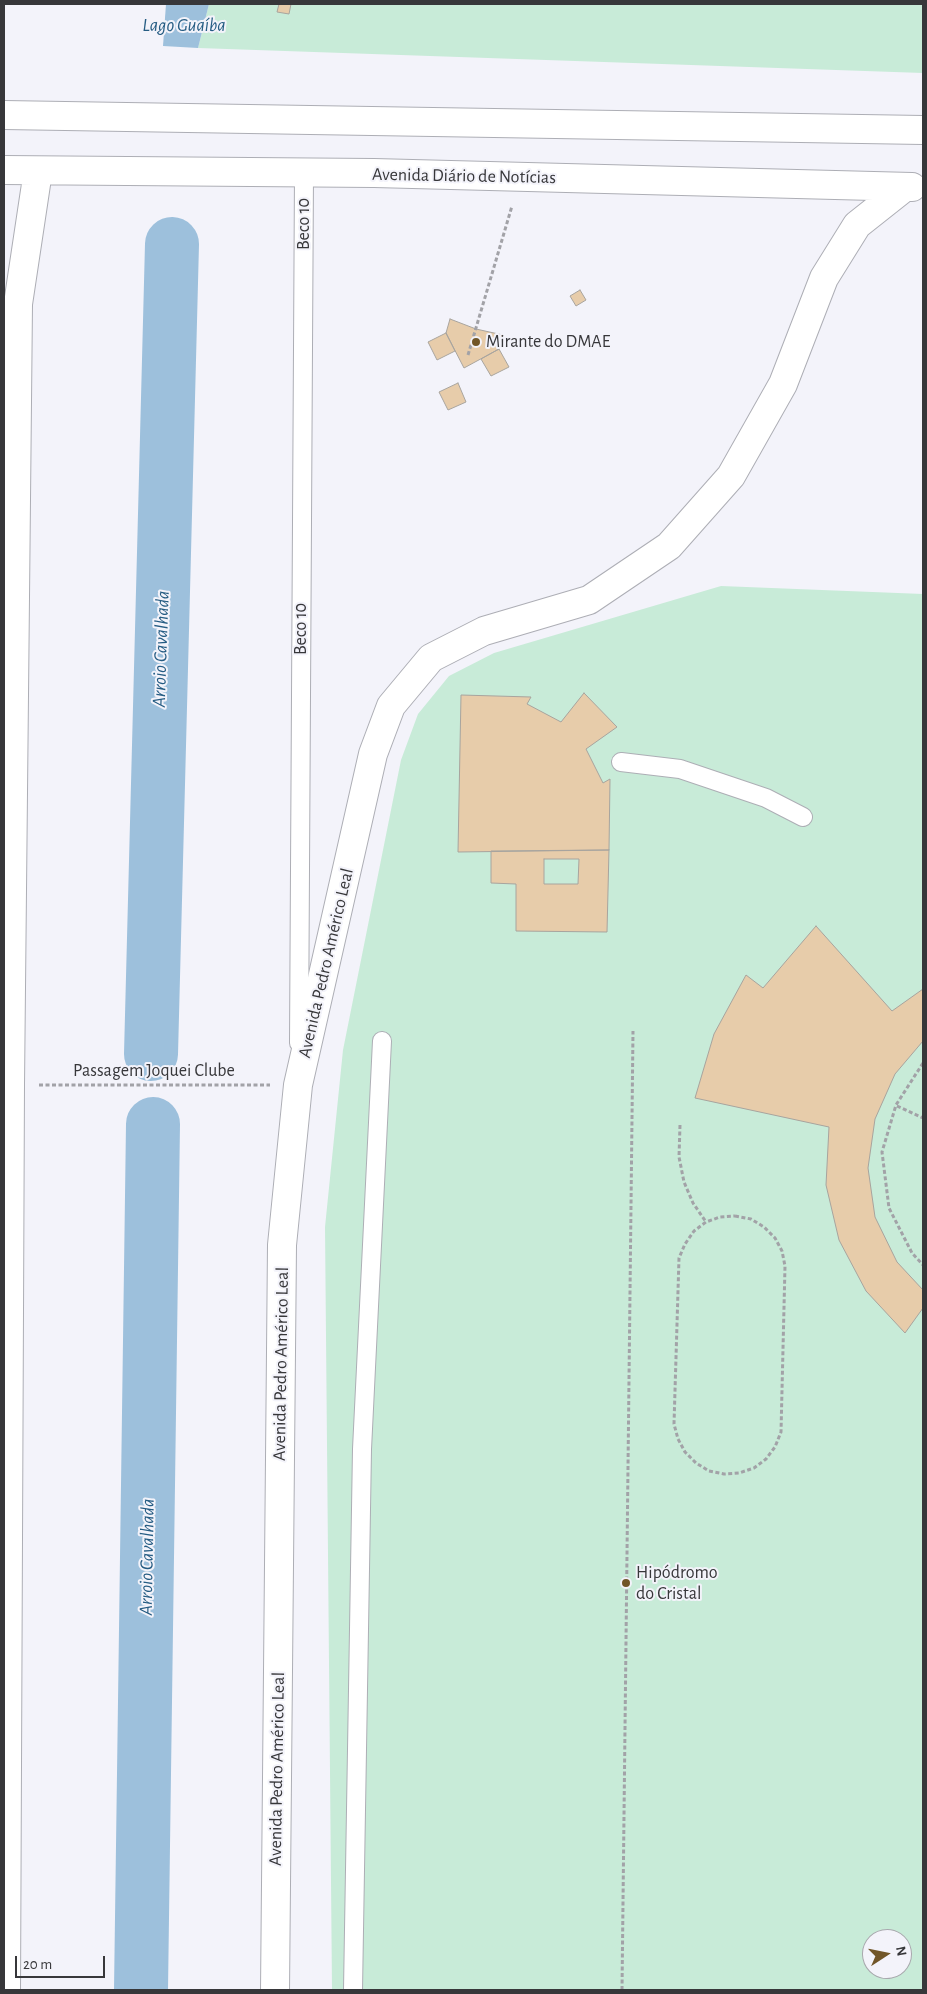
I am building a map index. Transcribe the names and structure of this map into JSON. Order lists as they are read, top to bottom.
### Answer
{
  "streets": {
    "main road": ["Avenida Diário de Notícias", "Avenida Pedro Américo Leal"],
    "lane": ["Beco 10"],
    "path": ["Passagem Joquei Clube"]
  },
  "crossings": [
    ["Avenida Diário de Notícias", "Beco 10"],
    ["Avenida Diário de Notícias", "Avenida Pedro Américo Leal"],
    ["Beco 10", "Avenida Pedro Américo Leal"],
    ["Beco 10", "Passagem Joquei Clube"],
    ["Avenida Pedro Américo Leal", "Passagem Joquei Clube"]
  ],
  "water": ["Lago Guaíba", "Arroio Cavalhada"],
  "places": ["Mirante do DMAE", "Hipódromo do Cristal"],
  "scale_bar": "20 m",
  "north": "right"
}
